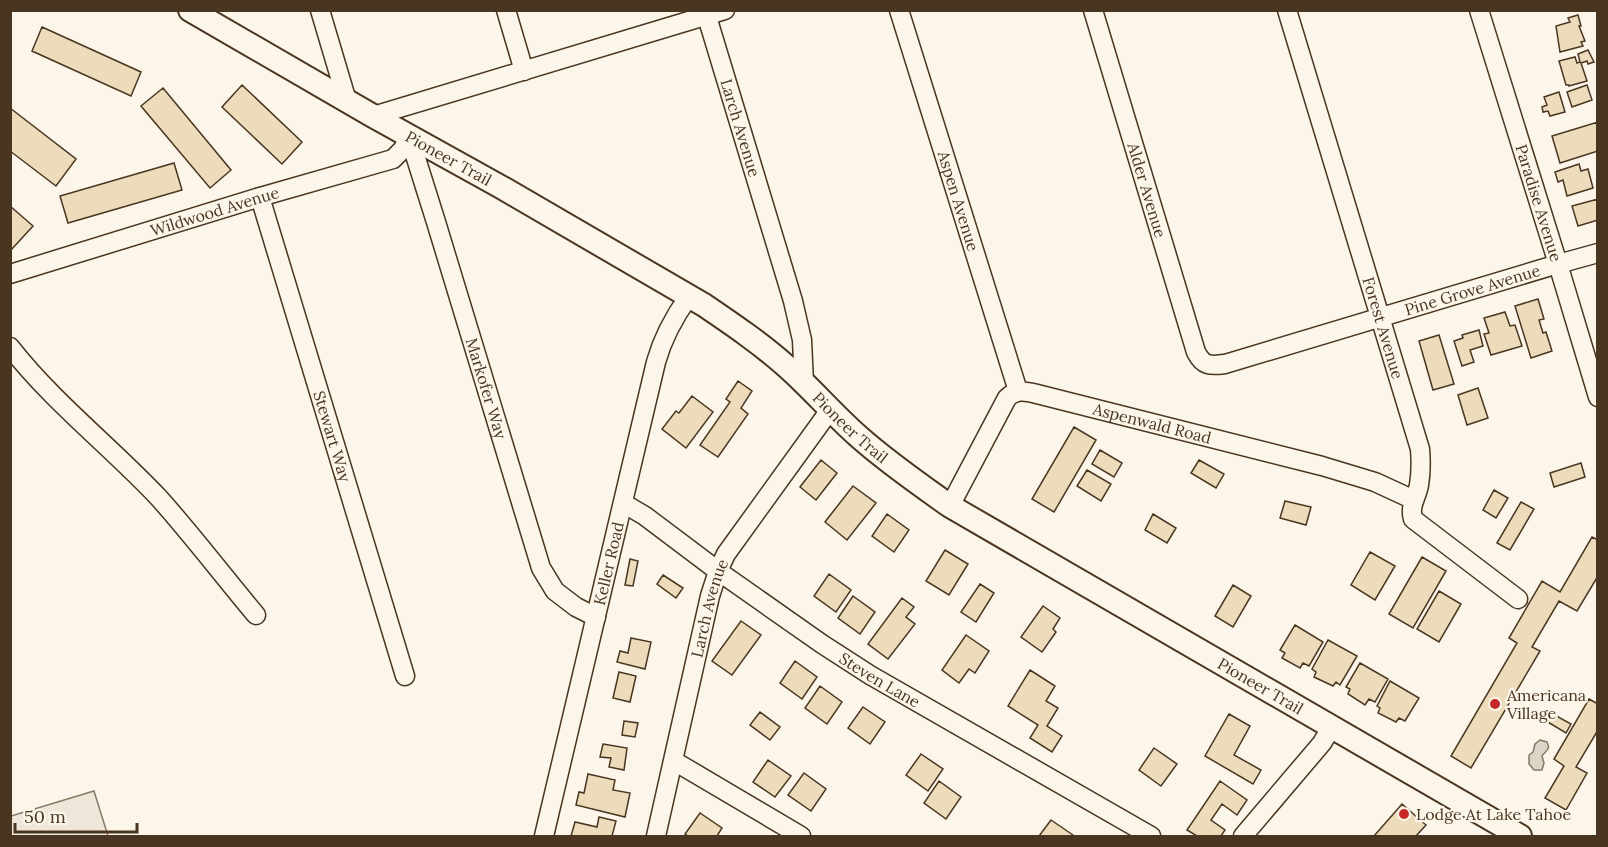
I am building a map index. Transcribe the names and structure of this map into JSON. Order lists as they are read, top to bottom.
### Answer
{
  "streets": {
    "main road": ["Pioneer Trail"],
    "street": [
      "Larch Avenue",
      "Alder Avenue",
      "Aspen Avenue",
      "Paradise Avenue",
      "Wildwood Avenue",
      "Pine Grove Avenue",
      "Forest Avenue",
      "Markofer Way",
      "Aspenwald Road",
      "Stewart Way",
      "Keller Road",
      "Steven Lane"
    ]
  },
  "crossings": [
    ["Larch Avenue", "Pioneer Trail"],
    ["Larch Avenue", "Steven Lane"],
    ["Pioneer Trail", "Wildwood Avenue"],
    ["Pioneer Trail", "Markofer Way"],
    ["Pioneer Trail", "Keller Road"],
    ["Alder Avenue", "Pine Grove Avenue"],
    ["Aspen Avenue", "Aspenwald Road"],
    ["Paradise Avenue", "Pine Grove Avenue"],
    ["Wildwood Avenue", "Markofer Way"],
    ["Wildwood Avenue", "Stewart Way"],
    ["Pine Grove Avenue", "Forest Avenue"],
    ["Forest Avenue", "Aspenwald Road"],
    ["Markofer Way", "Keller Road"],
    ["Keller Road", "Steven Lane"]
  ],
  "places": ["Americana Village", "Lodge At Lake Tahoe"],
  "scale_bar": "50 m"
}
